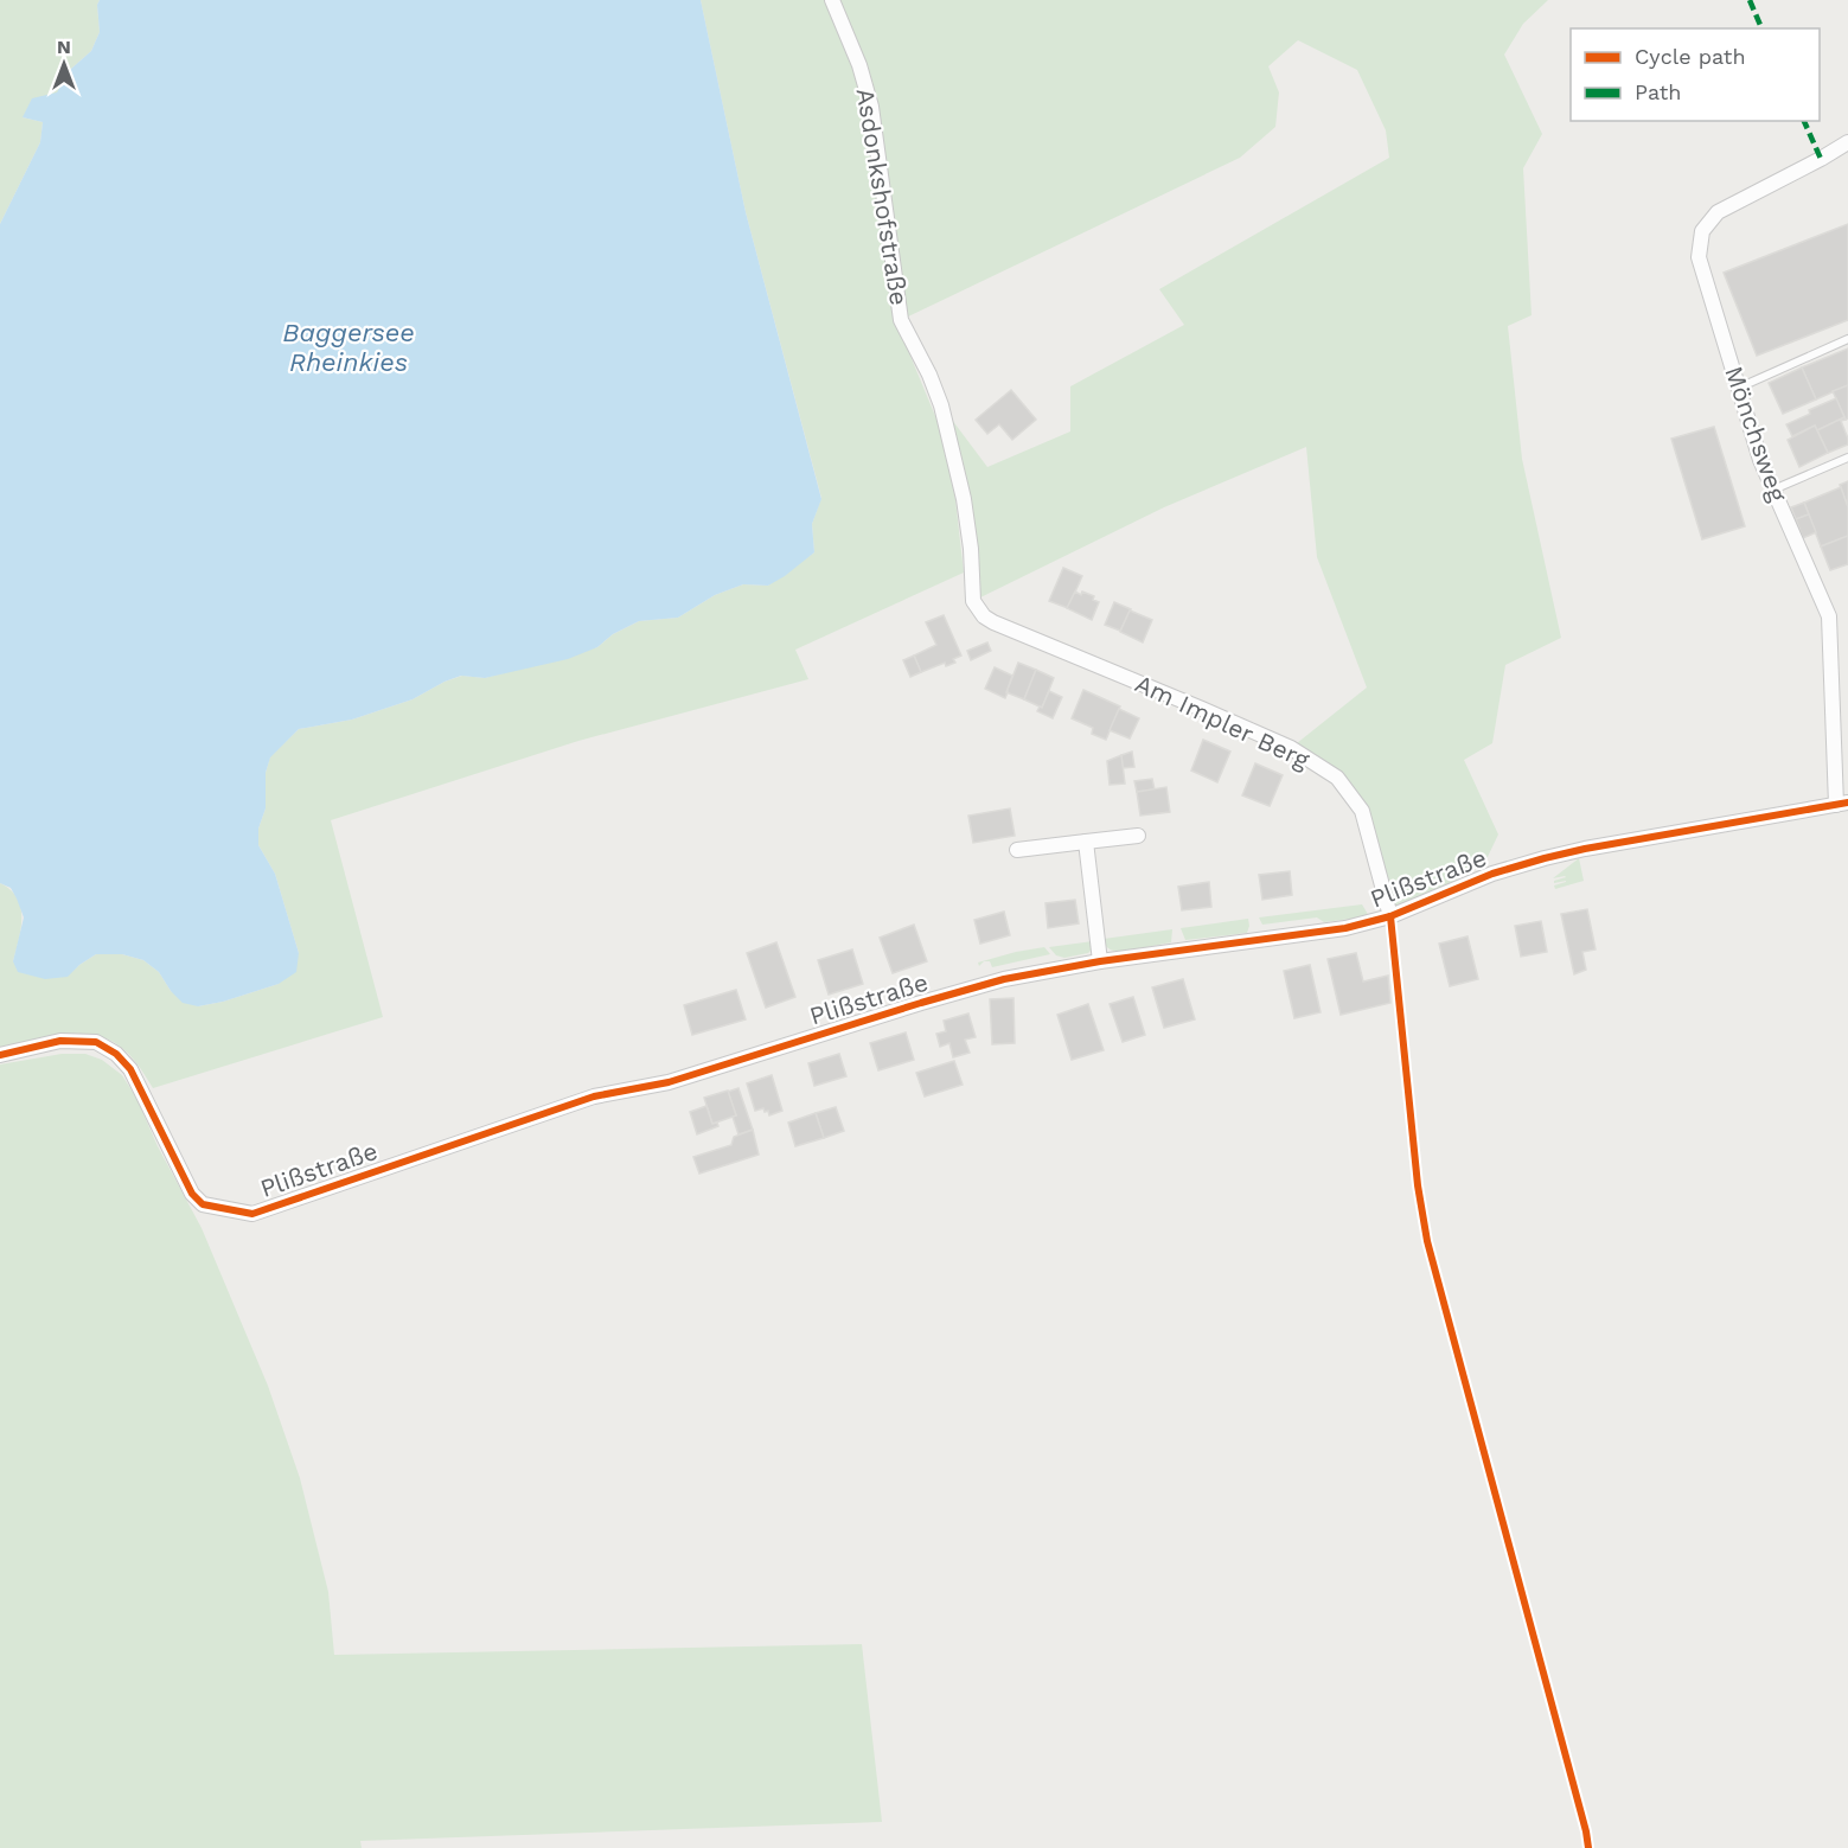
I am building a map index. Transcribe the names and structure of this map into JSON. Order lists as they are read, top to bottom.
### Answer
{
  "streets": {
    "street": [
      "Asdonkshofstraße",
      "Mönchsweg",
      "Am Impler Berg",
      "Plißstraße"
    ]
  },
  "crossings": [
    ["Asdonkshofstraße", "Am Impler Berg"],
    ["Mönchsweg", "Plißstraße"],
    ["Am Impler Berg", "Plißstraße"]
  ],
  "water": ["Baggersee Rheinkies"],
  "legend": ["Cycle path", "Path"],
  "north": "top"
}
